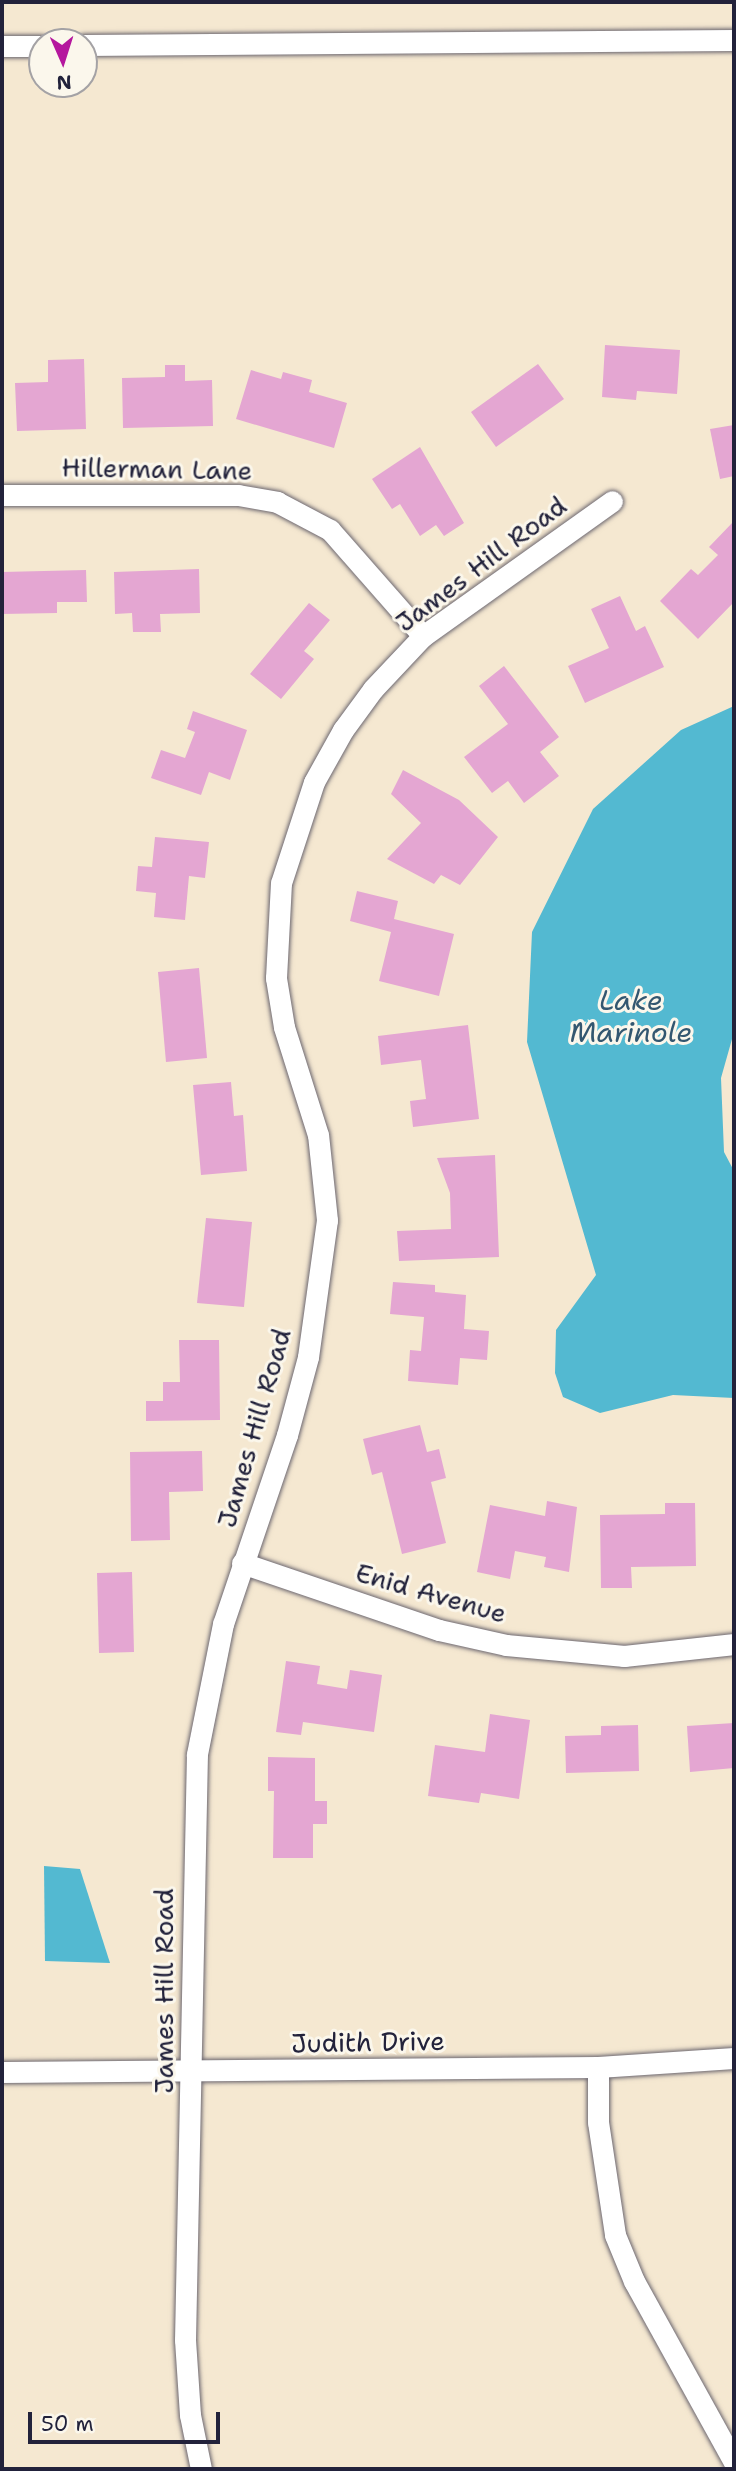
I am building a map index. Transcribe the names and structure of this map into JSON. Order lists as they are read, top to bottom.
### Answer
{
  "streets": {
    "street": [
      "Hillerman Lane",
      "James Hill Road",
      "Enid Avenue",
      "Judith Drive"
    ]
  },
  "crossings": [
    ["Hillerman Lane", "James Hill Road"],
    ["James Hill Road", "Enid Avenue"],
    ["James Hill Road", "Judith Drive"]
  ],
  "water": ["Lake Marinole"],
  "scale_bar": "50 m",
  "north": "bottom"
}
